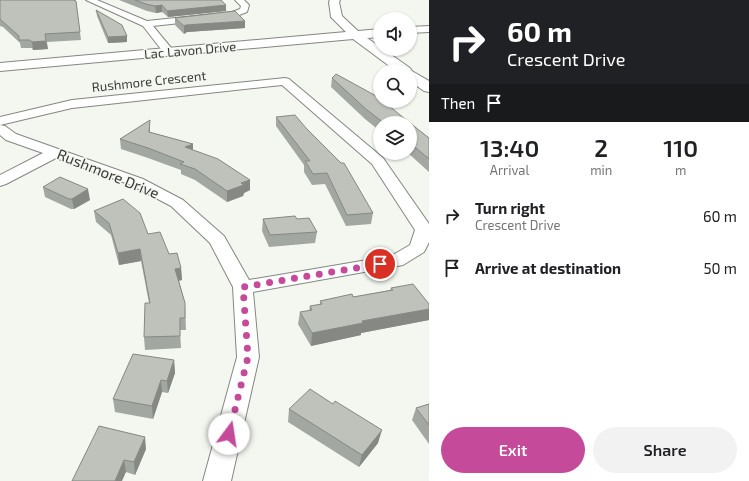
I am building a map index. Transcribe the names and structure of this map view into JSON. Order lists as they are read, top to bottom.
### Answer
{
  "streets": {
    "street": ["Lac Lavon Drive", "Rushmore Crescent", "Rushmore Drive"]
  },
  "crossings": [
    ["Rushmore Crescent", "Rushmore Drive"]
  ],
  "page": {
    "turn": ["60 m", "Crescent Drive"],
    "then": "Then",
    "eta": [
      "13:40",
      "Arrival",
      "2",
      "min",
      "110",
      "m"
    ],
    "list": [
      {
        "name": "Turn right",
        "note": "Crescent Drive",
        "value": "60 m"
      },
      {
        "name": "Arrive at destination",
        "value": "50 m"
      }
    ],
    "buttons": ["Exit", "Share"]
  }
}
